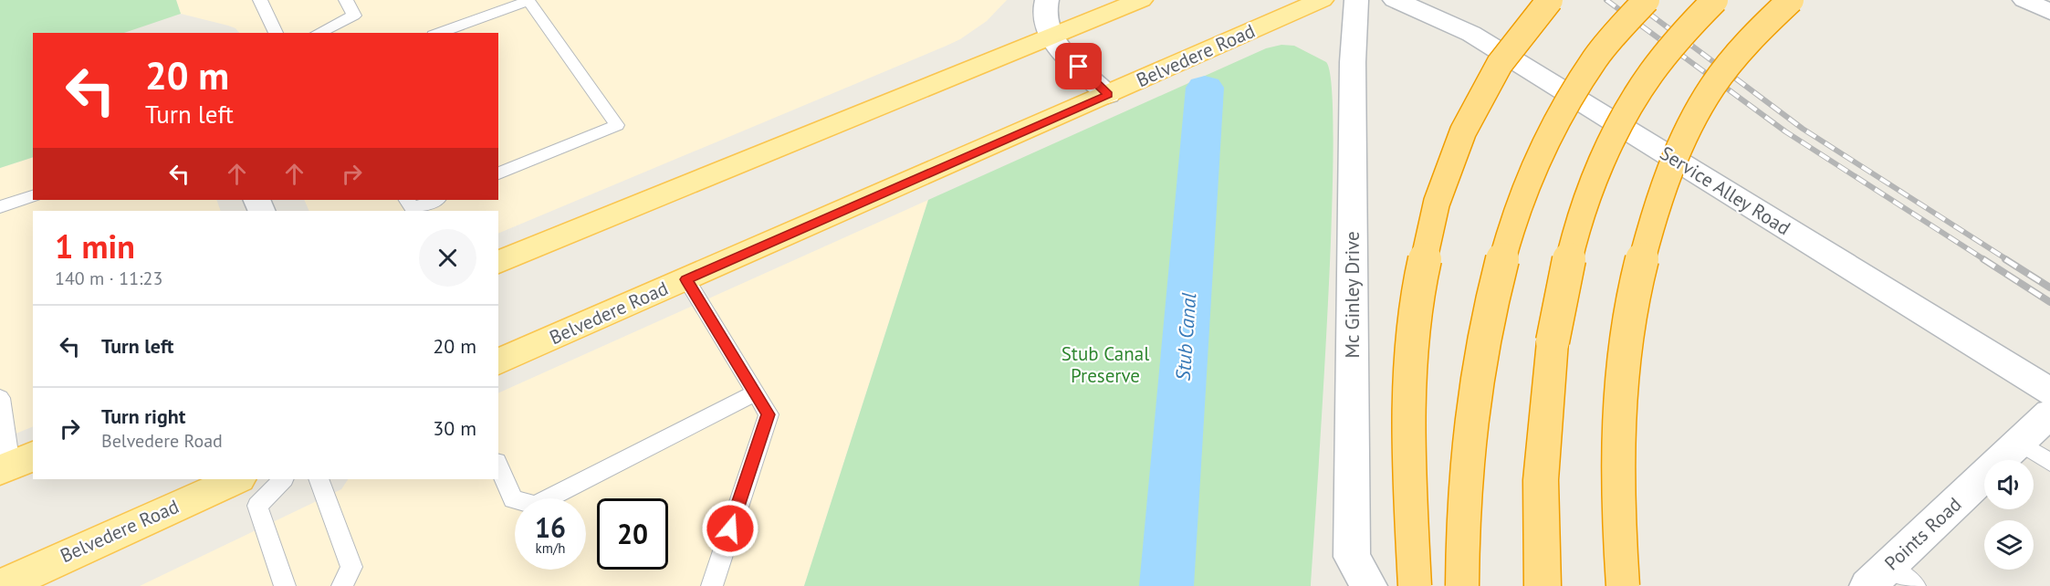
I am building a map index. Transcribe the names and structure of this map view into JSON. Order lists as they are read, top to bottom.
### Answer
{
  "streets": {
    "main road": ["Belvedere Road"],
    "street": ["Service Alley Road", "Mc Ginley Drive", "Points Road"]
  },
  "water": ["Stub Canal"],
  "parks": ["Stub Canal Preserve"],
  "page": {
    "turn": ["20 m", "Turn left"],
    "heading": ["1 min", "140 m · 11:23"],
    "list": [
      {
        "name": "Turn left",
        "value": "20 m"
      },
      {
        "name": "Turn right",
        "note": "Belvedere Road",
        "value": "30 m"
      }
    ],
    "speed": "16 km/h",
    "limit": "20"
  }
}
